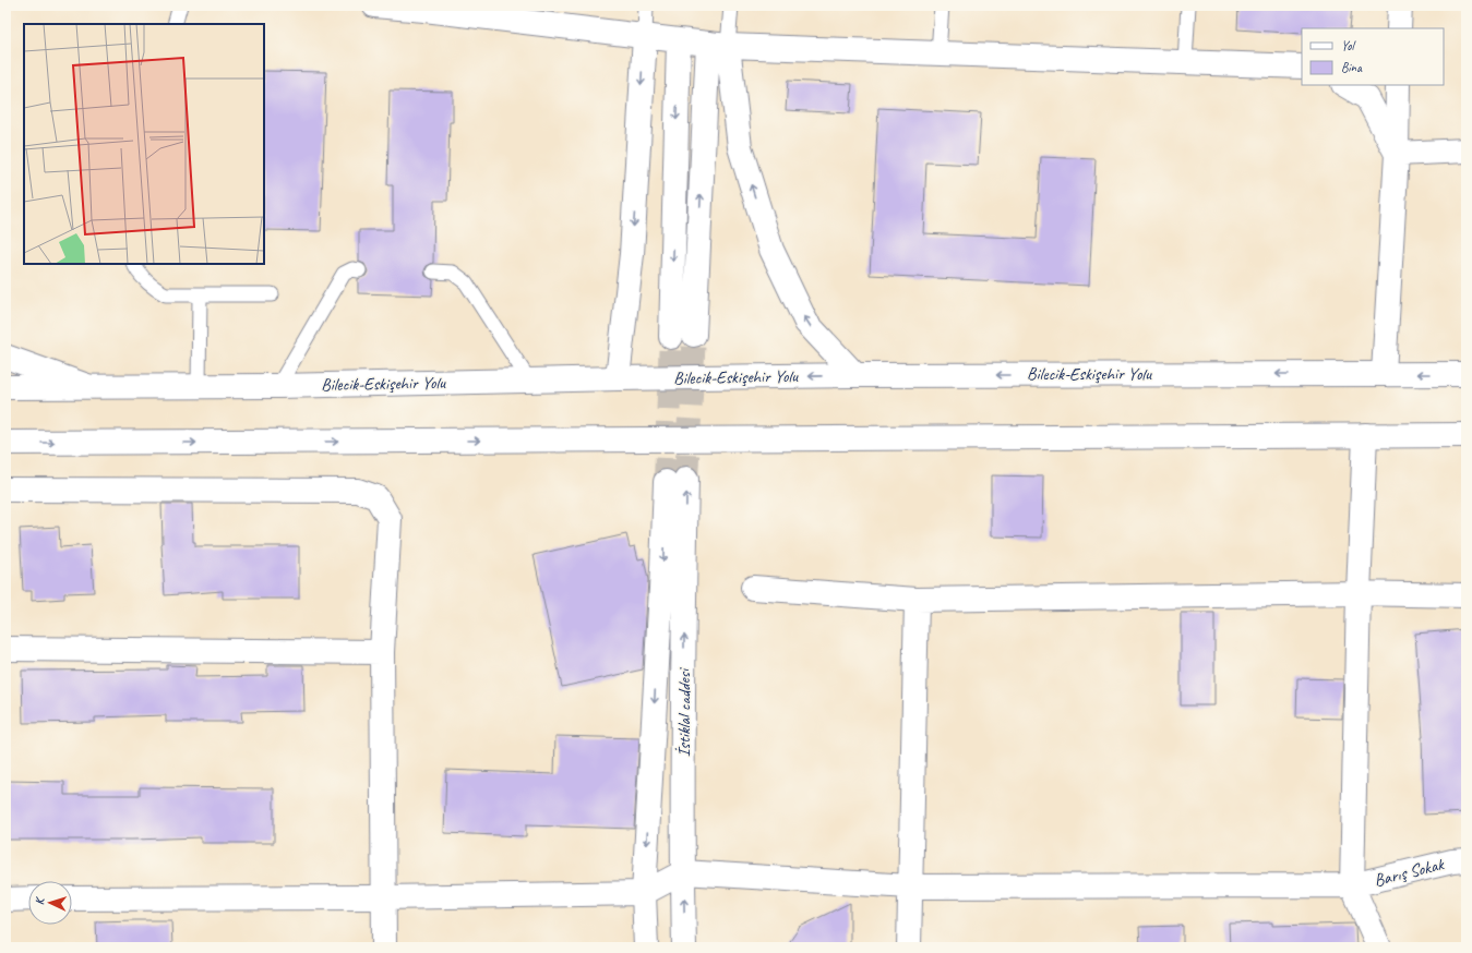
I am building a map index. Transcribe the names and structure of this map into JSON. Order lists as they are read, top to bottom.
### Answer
{
  "streets": {
    "street": ["Bilecik-Eskişehir Yolu", "İstiklal caddesi", "Barış Sokak"]
  },
  "crossings": [
    ["İstiklal caddesi", "Barış Sokak"]
  ],
  "legend": ["Yol", "Bina"],
  "north": "left"
}
